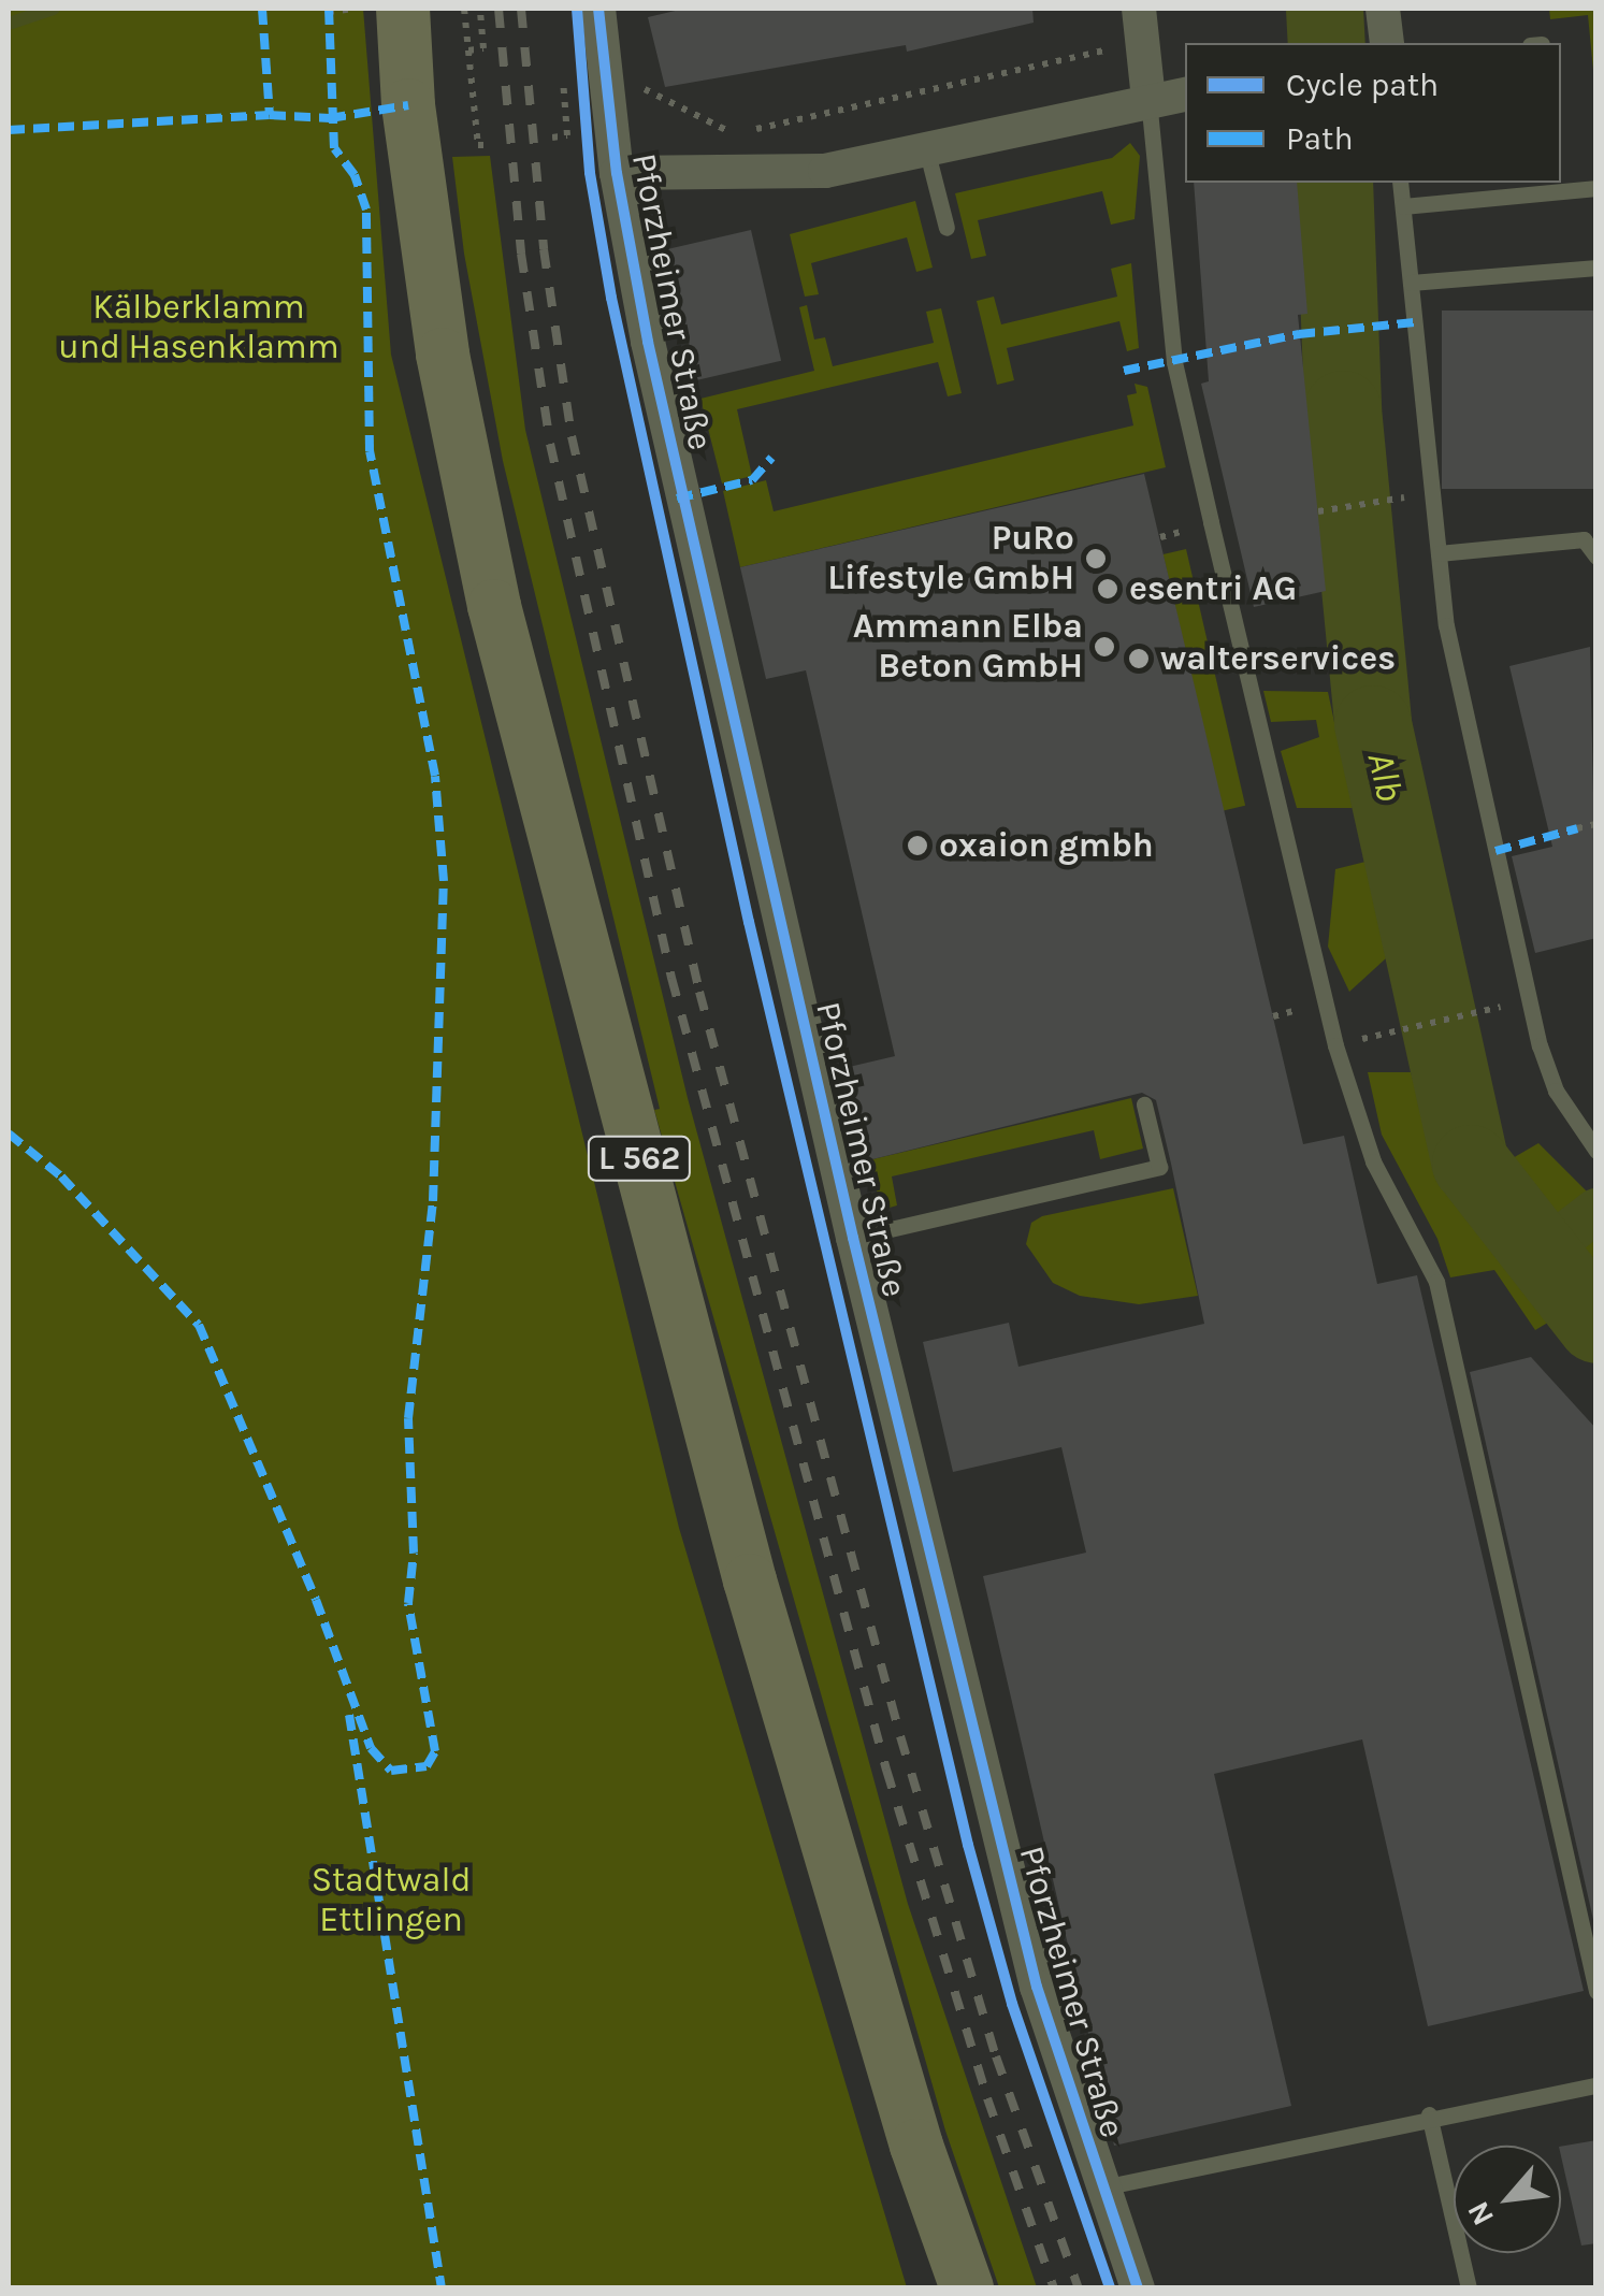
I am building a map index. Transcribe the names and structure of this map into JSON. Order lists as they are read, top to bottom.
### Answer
{
  "streets": {
    "main road": ["L 562"],
    "street": ["Pforzheimer Straße"]
  },
  "water": ["Alb"],
  "parks": ["Kälberklamm und Hasenklamm", "Stadtwald Ettlingen"],
  "places": [
    "PuRo Lifestyle GmbH",
    "esentri AG",
    "Ammann Elba Beton GmbH",
    "walterservices",
    "oxaion gmbh"
  ],
  "legend": ["Cycle path", "Path"],
  "north": "bottom left"
}
